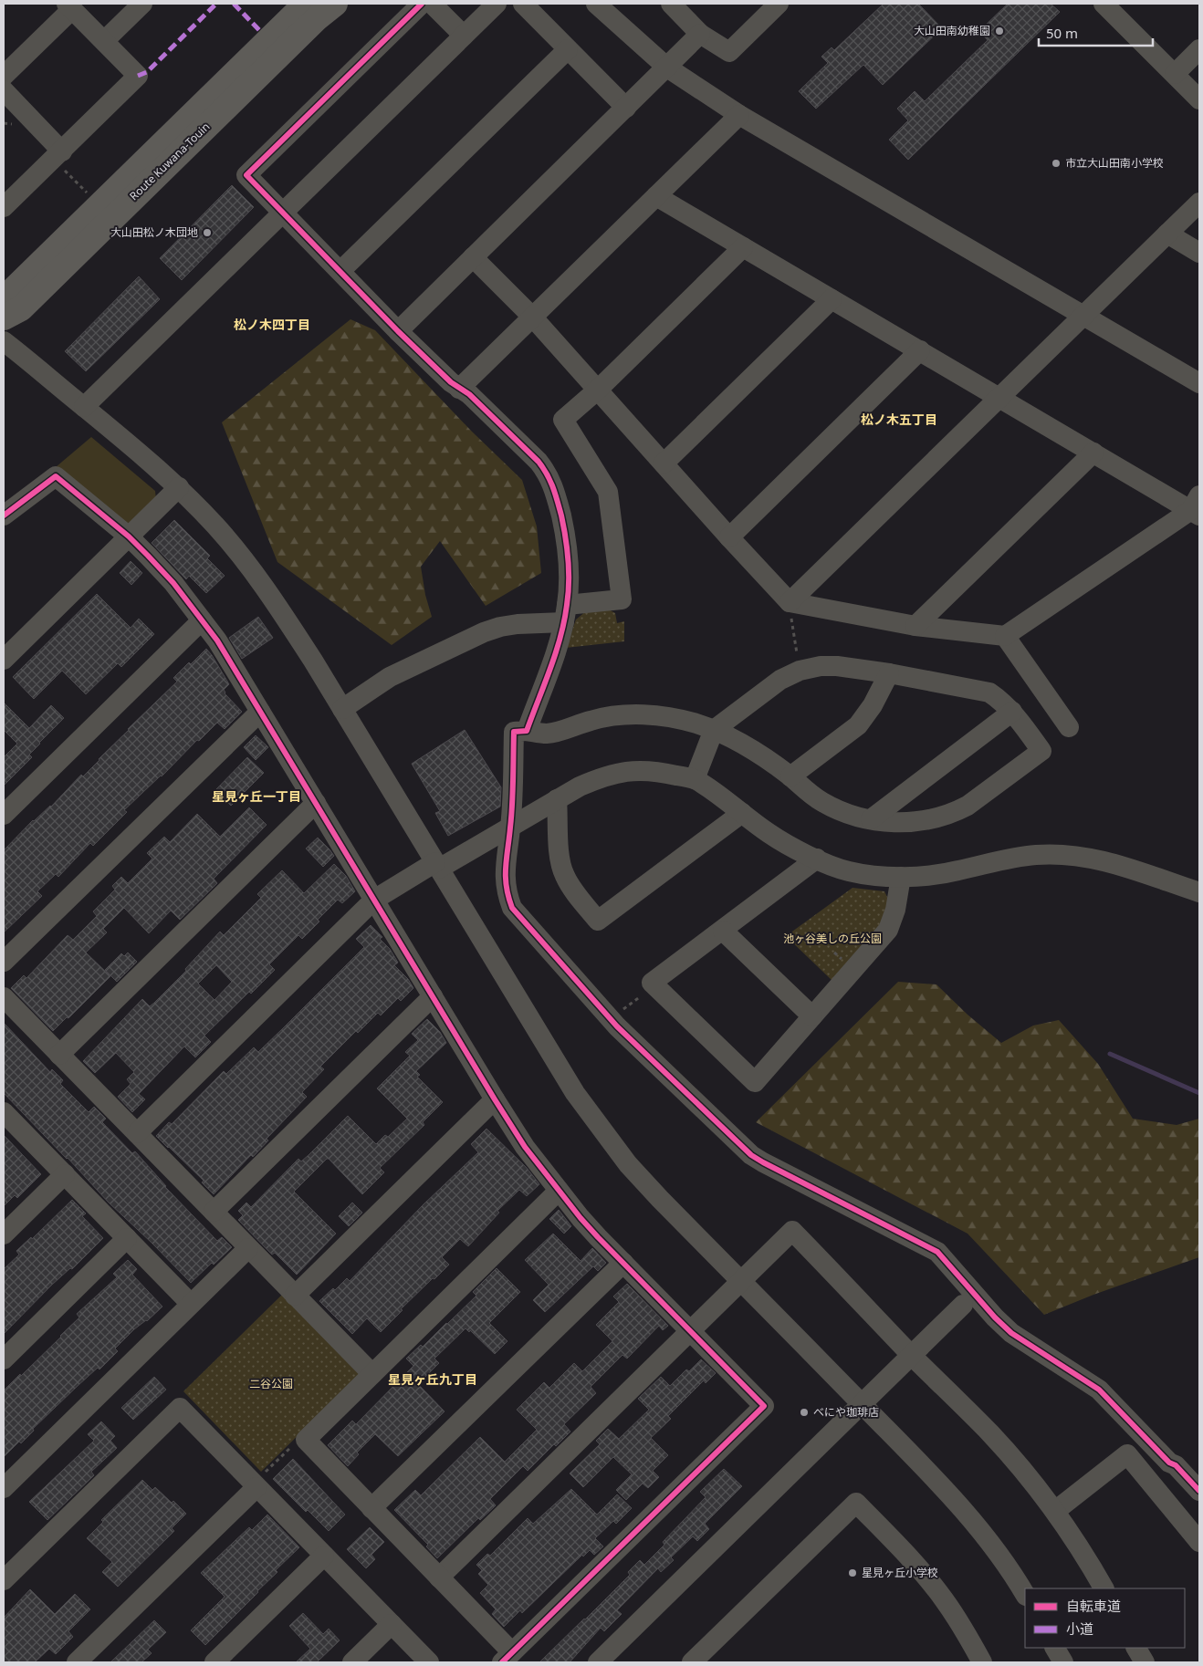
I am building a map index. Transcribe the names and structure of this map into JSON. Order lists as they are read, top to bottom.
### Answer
{
  "streets": {
    "main road": ["Route Kuwana-Touin"]
  },
  "districts": [
    "松ノ木四丁目",
    "松ノ木五丁目",
    "星見ヶ丘一丁目",
    "星見ヶ丘九丁目"
  ],
  "parks": ["池ヶ谷美しの丘公園", "二谷公園"],
  "places": [
    "大山田南幼稚園",
    "市立大山田南小学校",
    "大山田松ノ木団地",
    "べにや珈琲店",
    "星見ヶ丘小学校"
  ],
  "legend": ["自転車道", "小道"],
  "scale_bar": "50 m"
}
